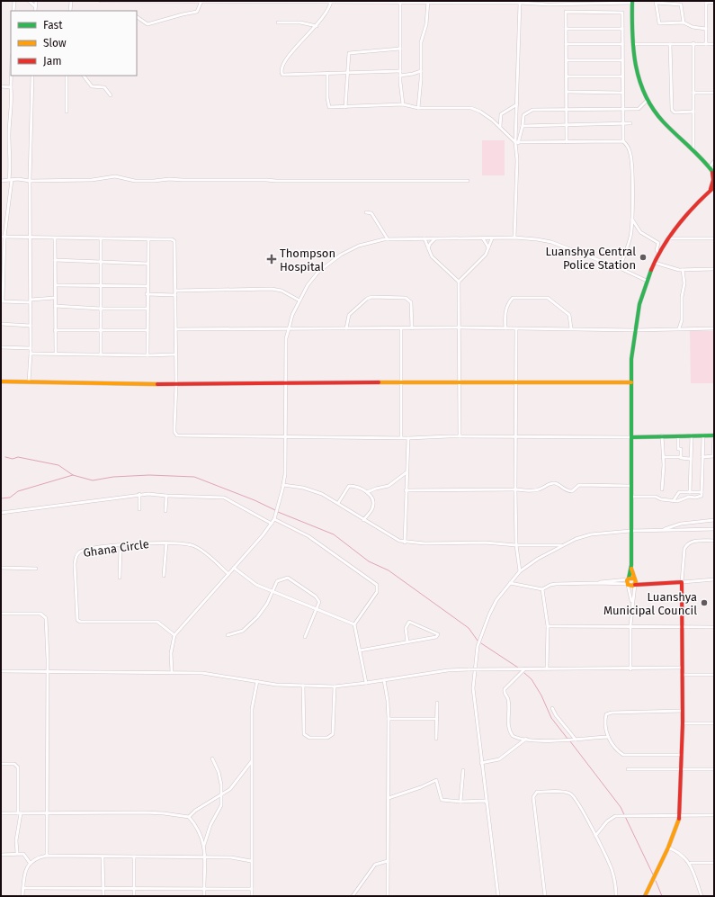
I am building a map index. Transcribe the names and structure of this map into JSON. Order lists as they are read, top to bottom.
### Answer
{
  "streets": {
    "street": ["Ghana Circle"]
  },
  "places": {
    "other": ["Luanshya Central Police Station", "Luanshya Municipal Council"],
    "health": ["Thompson Hospital"]
  },
  "legend": ["Fast", "Slow", "Jam"]
}
